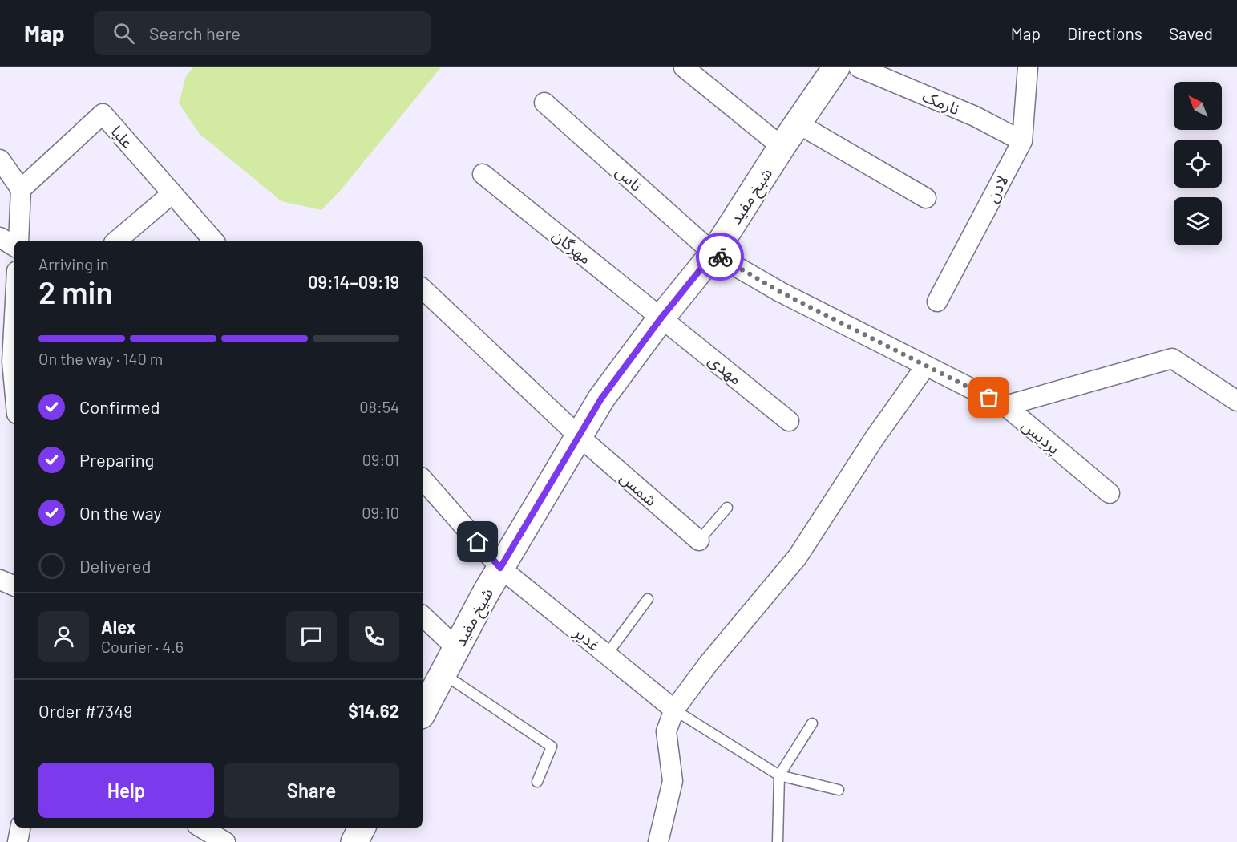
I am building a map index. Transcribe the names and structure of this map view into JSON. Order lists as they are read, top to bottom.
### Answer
{
  "streets": {
    "main road": ["شیخ مفید"],
    "street": [
      "نارمک",
      "علیا",
      "ناس",
      "لادن",
      "مهرگان",
      "مهدی",
      "پردیس",
      "شمس",
      "غدیر"
    ]
  },
  "crossings": [
    ["نارمک", "لادن"],
    ["ناس", "شیخ مفید"],
    ["ناس", "پردیس"],
    ["شیخ مفید", "مهرگان"],
    ["شیخ مفید", "مهدی"],
    ["شیخ مفید", "پردیس"],
    ["شیخ مفید", "شمس"],
    ["شیخ مفید", "غدیر"],
    ["مهرگان", "مهدی"]
  ],
  "north": "top left",
  "page": {
    "header": "Map",
    "search": "Search here",
    "nav": ["Map", "Directions", "Saved"],
    "heading": ["2 min", "Arriving in", "09:14–09:19"],
    "panel": [
      "Alex",
      "Courier · 4.6",
      "Order #7349",
      "$14.62"
    ],
    "bar": "On the way · 140 m",
    "list": [
      ["Confirmed", "08:54"],
      ["Preparing", "09:01"],
      ["On the way", "09:10"],
      "Delivered"
    ],
    "buttons": ["Help", "Share"]
  }
}
